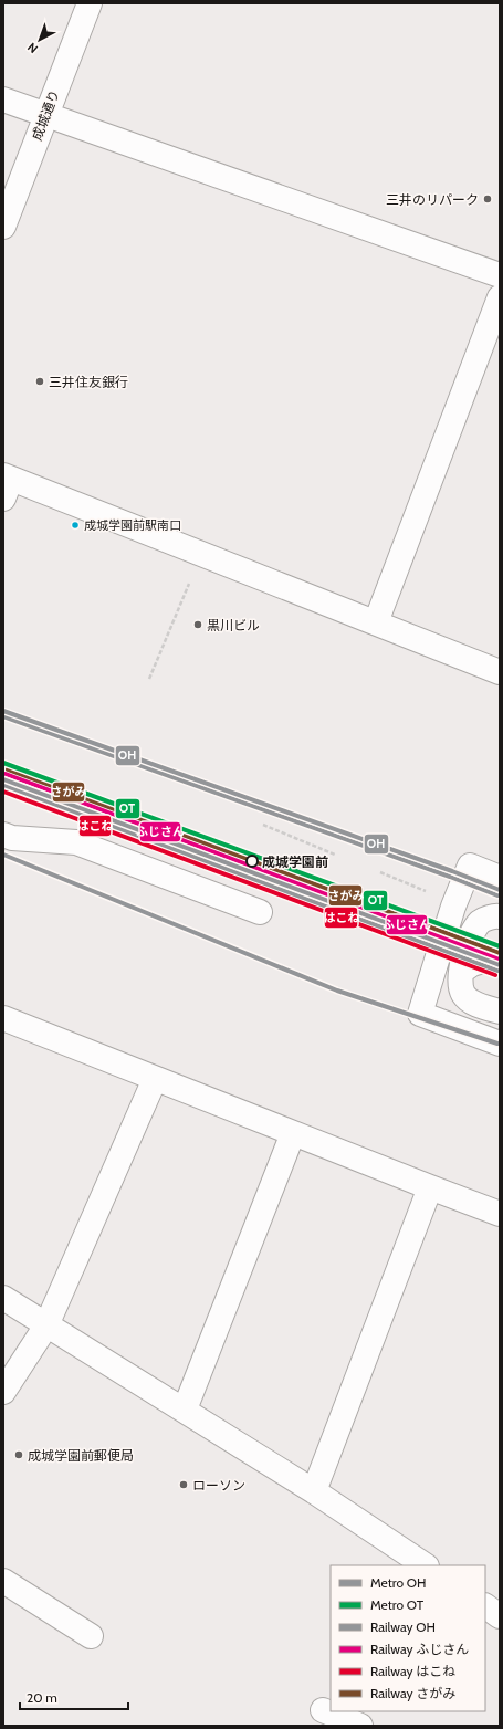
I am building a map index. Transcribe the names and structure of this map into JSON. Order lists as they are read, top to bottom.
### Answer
{
  "streets": {
    "street": ["成城通り"]
  },
  "places": [
    "三井のリパーク",
    "三井住友銀行",
    "成城学園前駅南口",
    "黒川ビル",
    "成城学園前",
    "成城学園前郵便局",
    "ローソン"
  ],
  "lines": [
    "metro line OH",
    "rail line OH",
    "metro line OT",
    "rail line さがみ",
    "rail line ふじさん",
    "rail line はこね"
  ],
  "legend": [
    "Metro OH",
    "Metro OT",
    "Railway OH",
    "Railway ふじさん",
    "Railway はこね",
    "Railway さがみ"
  ],
  "scale_bar": "20 m",
  "north": "bottom left"
}
